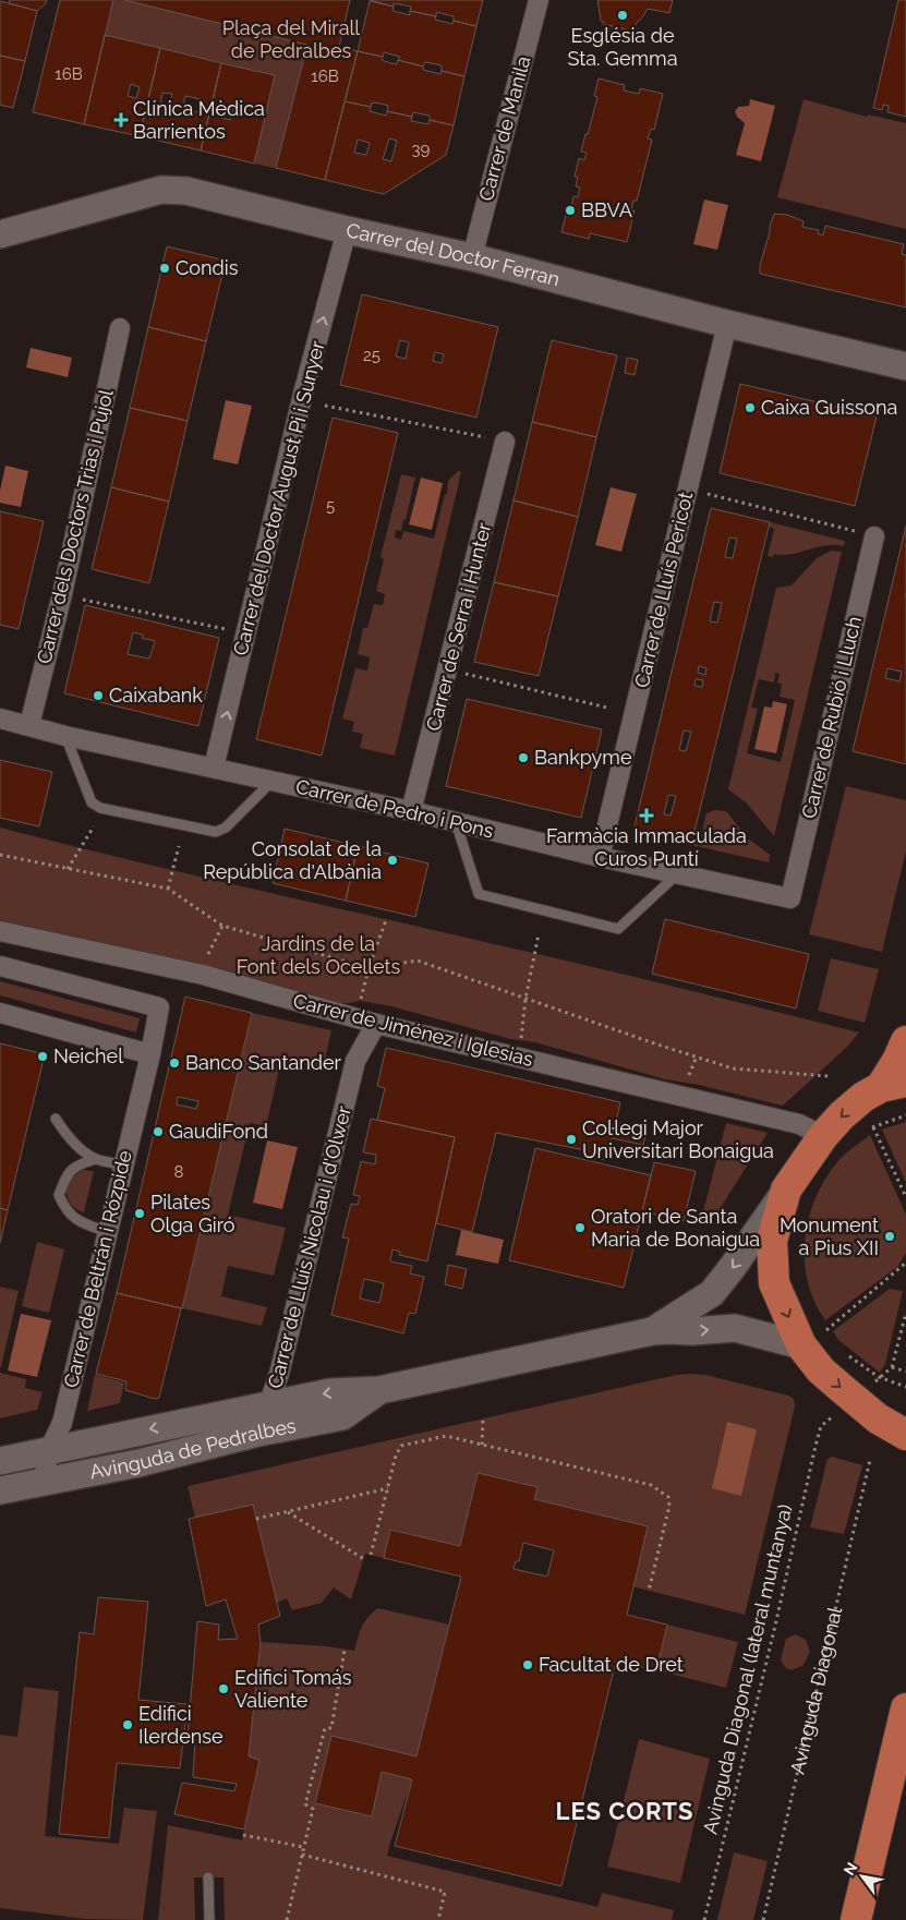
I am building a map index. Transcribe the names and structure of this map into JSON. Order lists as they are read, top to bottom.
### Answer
{
  "streets": {
    "street": [
      "Carrer de Manila",
      "Carrer del Doctor Ferran",
      "Carrer del Doctor August Pi i Sunyer",
      "Carrer dels Doctors Trias i Pujol",
      "Carrer de Lluís Pericot",
      "Carrer de Serra i Hunter",
      "Carrer de Rubió i Lluch",
      "Carrer de Pedro i Pons",
      "Carrer de Jiménez i Iglesias",
      "Carrer de Lluís Nicolau i d'Olwer",
      "Carrer de Beltrán i Rózpide",
      "Avinguda de Pedralbes"
    ],
    "path": ["Avinguda Diagonal (lateral muntanya)", "Avinguda Diagonal"]
  },
  "crossings": [
    ["Carrer de Manila", "Carrer del Doctor Ferran"],
    ["Carrer del Doctor Ferran", "Carrer del Doctor August Pi i Sunyer"],
    ["Carrer del Doctor Ferran", "Carrer de Lluís Pericot"],
    ["Carrer del Doctor August Pi i Sunyer", "Carrer de Pedro i Pons"],
    ["Carrer dels Doctors Trias i Pujol", "Carrer de Pedro i Pons"],
    ["Carrer de Lluís Pericot", "Carrer de Pedro i Pons"],
    ["Carrer de Serra i Hunter", "Carrer de Pedro i Pons"],
    ["Carrer de Rubió i Lluch", "Carrer de Pedro i Pons"],
    ["Carrer de Jiménez i Iglesias", "Carrer de Lluís Nicolau i d'Olwer"],
    ["Carrer de Lluís Nicolau i d'Olwer", "Avinguda de Pedralbes"],
    ["Carrer de Beltrán i Rózpide", "Avinguda de Pedralbes"]
  ],
  "one_way": ["Carrer del Doctor August Pi i Sunyer"],
  "districts": ["LES CORTS"],
  "parks": ["Plaça del Mirall de Pedralbes", "Jardins de la Font dels Ocellets"],
  "places": {
    "other": [
      "Església de Sta. Gemma",
      "BBVA",
      "Condis",
      "Caixa Guissona",
      "Caixabank",
      "Bankpyme",
      "Consolat de la República d'Albània",
      "Neichel",
      "Banco Santander",
      "GaudiFond",
      "Col·legi Major Universitari Bonaigua",
      "Pilates Olga Giró",
      "Oratori de Santa Maria de Bonaigua",
      "Monument a Pius XII",
      "Facultat de Dret",
      "Edifici Tomás Valiente",
      "Edifici Ilerdense"
    ],
    "health": ["Clínica Mèdica Barrientos", "Farmàcia Immaculada Curos Puntí"]
  },
  "house_numbers": [
    "16B",
    "16B",
    "39",
    "25",
    "5",
    "8"
  ],
  "north": "top left"
}
